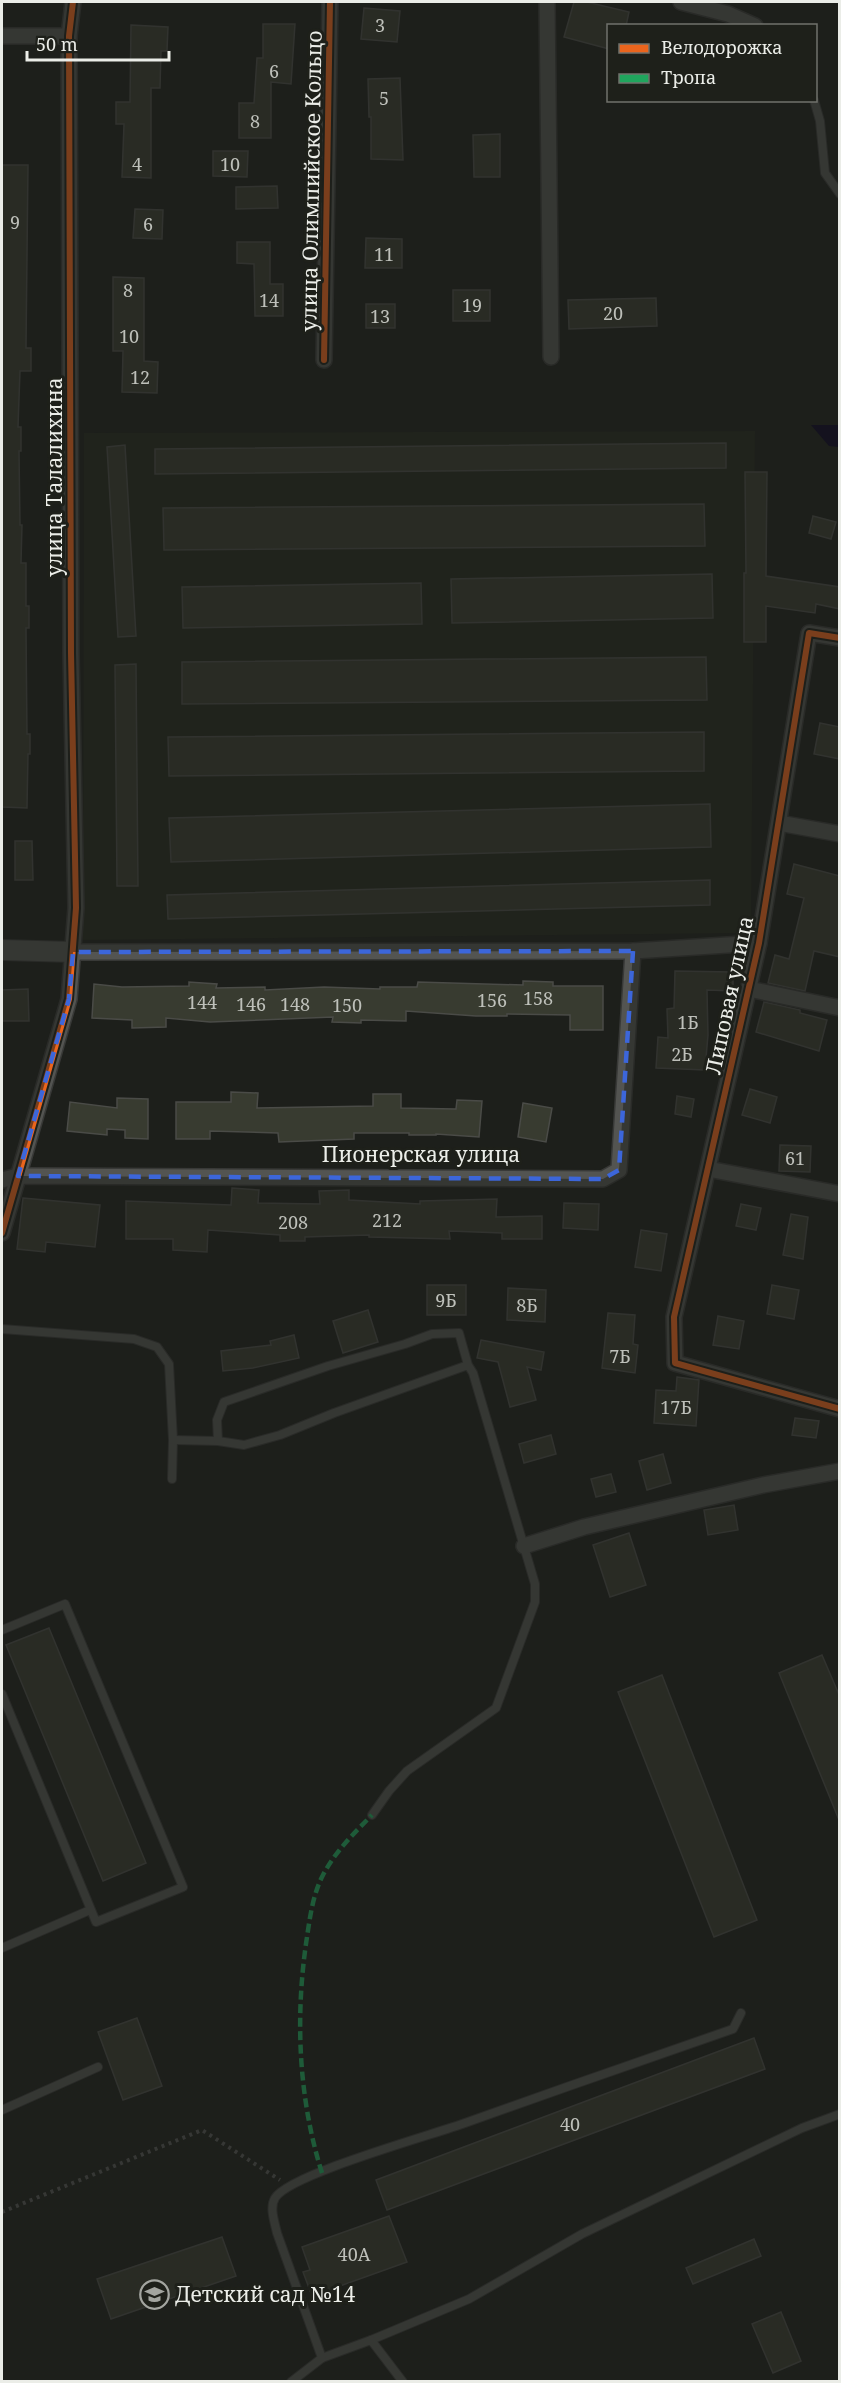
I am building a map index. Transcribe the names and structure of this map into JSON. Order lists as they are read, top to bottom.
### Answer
{
  "streets": {
    "street": [
      "улица Олимпийское Кольцо",
      "улица Талалихина",
      "Липовая улица",
      "Пионерская улица"
    ]
  },
  "crossings": [
    ["улица Талалихина", "Пионерская улица"]
  ],
  "places": {
    "school or university": ["Детский сад №14"]
  },
  "house_numbers": [
    "3",
    "6",
    "5",
    "8",
    "4",
    "10",
    "9",
    "6",
    "11",
    "8",
    "14",
    "19",
    "20",
    "13",
    "10",
    "12",
    "158",
    "156",
    "144",
    "146",
    "148",
    "150",
    "1Б",
    "2Б",
    "61",
    "212",
    "208",
    "9Б",
    "8Б",
    "7Б",
    "17Б",
    "40",
    "40А"
  ],
  "legend": ["Велодорожка", "Тропа"],
  "scale_bar": "50 m"
}
